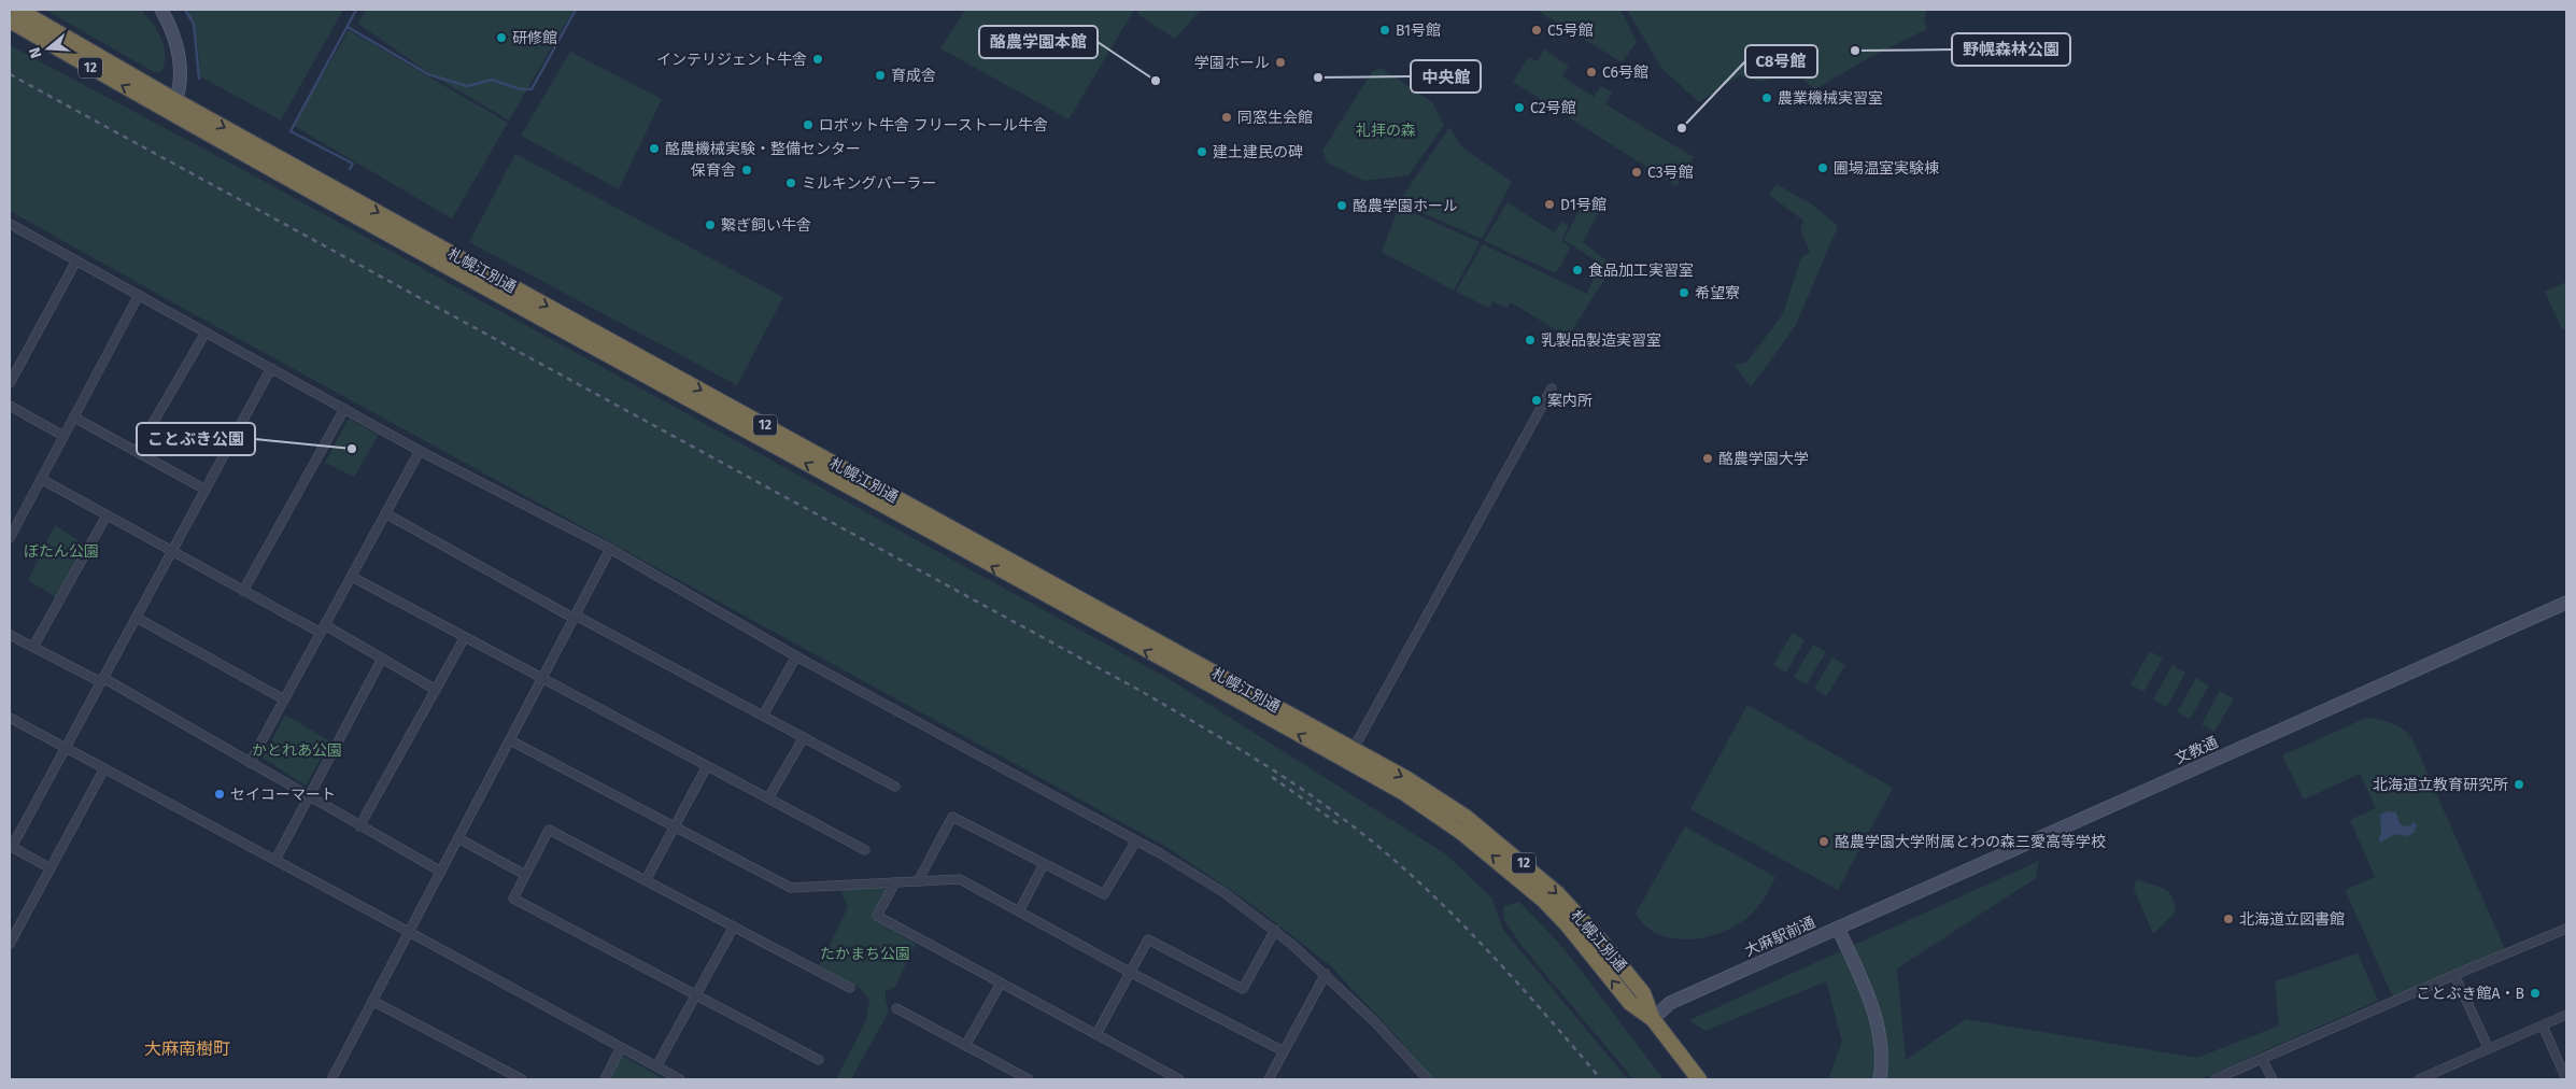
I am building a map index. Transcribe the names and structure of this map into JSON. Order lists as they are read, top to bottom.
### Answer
{
  "streets": {
    "highway": ["12", "札幌江別通"],
    "street": ["文教通", "大麻駅前通"]
  },
  "crossings": [
    ["札幌江別通", "大麻駅前通"],
    ["文教通", "大麻駅前通"]
  ],
  "districts": ["大麻南樹町"],
  "parks": [
    "礼拝の森",
    "ぼたん公園",
    "かとれあ公園",
    "たかまち公園"
  ],
  "places": [
    "B1号館",
    "C5号館",
    "研修館",
    "野幌森林公園",
    "インテリジェント牛舎",
    "学園ホール",
    "C6号館",
    "育成舎",
    "中央館",
    "酪農学園本館",
    "農業機械実習室",
    "C2号館",
    "同窓生会館",
    "ロボット牛舎 フリーストール牛舎",
    "C8号館",
    "酪農機械実験・整備センター",
    "建土建民の碑",
    "圃場温室実験棟",
    "保育舎",
    "C3号館",
    "ミルキングパーラー",
    "D1号館",
    "酪農学園ホール",
    "繋ぎ飼い牛舎",
    "食品加工実習室",
    "希望寮",
    "乳製品製造実習室",
    "案内所",
    "ことぶき公園",
    "酪農学園大学",
    "北海道立教育研究所",
    "セイコーマート",
    "酪農学園大学附属とわの森三愛高等学校",
    "北海道立図書館",
    "ことぶき館A・B"
  ],
  "north": "left"
}
